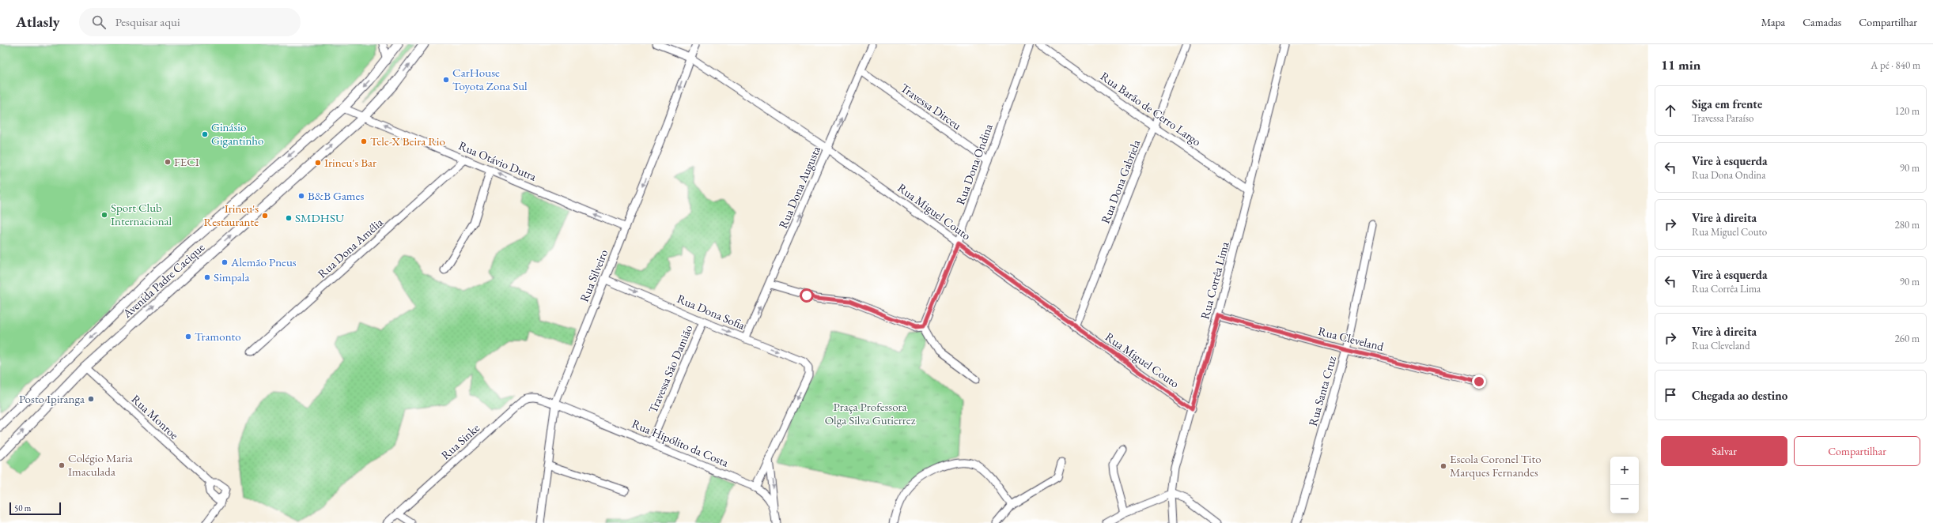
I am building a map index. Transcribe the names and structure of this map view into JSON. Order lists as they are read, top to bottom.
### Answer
{
  "streets": {
    "main road": ["Avenida Padre Cacique"],
    "street": [
      "Travessa Dirceu",
      "Rua Barão de Cerro Largo",
      "Rua Otávio Dutra",
      "Rua Dona Ondina",
      "Rua Dona Gabriela",
      "Rua Dona Augusta",
      "Rua Miguel Couto",
      "Rua Dona Amélia",
      "Rua Silveiro",
      "Rua Corrêa Lima",
      "Rua Dona Sofia",
      "Rua Cleveland",
      "Travessa São Damião",
      "Rua Santa Cruz",
      "Rua Monroe",
      "Rua Sinke",
      "Rua Hipólito da Costa"
    ]
  },
  "crossings": [
    ["Travessa Dirceu", "Rua Dona Ondina"],
    ["Travessa Dirceu", "Rua Dona Augusta"],
    ["Rua Barão de Cerro Largo", "Rua Dona Gabriela"],
    ["Rua Barão de Cerro Largo", "Rua Corrêa Lima"],
    ["Rua Otávio Dutra", "Rua Dona Amélia"],
    ["Rua Otávio Dutra", "Rua Silveiro"],
    ["Rua Otávio Dutra", "Avenida Padre Cacique"],
    ["Rua Dona Ondina", "Rua Miguel Couto"],
    ["Rua Dona Gabriela", "Rua Miguel Couto"],
    ["Rua Dona Augusta", "Rua Miguel Couto"],
    ["Rua Dona Augusta", "Rua Dona Sofia"],
    ["Rua Miguel Couto", "Rua Silveiro"],
    ["Rua Miguel Couto", "Rua Corrêa Lima"],
    ["Rua Silveiro", "Rua Dona Sofia"],
    ["Rua Silveiro", "Rua Sinke"],
    ["Rua Silveiro", "Rua Hipólito da Costa"],
    ["Avenida Padre Cacique", "Rua Monroe"],
    ["Rua Corrêa Lima", "Rua Cleveland"],
    ["Rua Dona Sofia", "Travessa São Damião"],
    ["Rua Cleveland", "Rua Santa Cruz"],
    ["Travessa São Damião", "Rua Hipólito da Costa"],
    ["Rua Sinke", "Rua Hipólito da Costa"]
  ],
  "one_way": ["Rua Otávio Dutra", "Rua Dona Augusta", "Rua Silveiro"],
  "parks": ["Praça Professora Olga Silva Gutierrez"],
  "places": [
    "CarHouse Toyota Zona Sul",
    "Ginásio Gigantinho",
    "Tele-X Beira Rio",
    "FECI",
    "Irineu's Bar",
    "B&B Games",
    "Sport Club Internacional",
    "Irineu's Restaurante",
    "SMDHSU",
    "Alemão Pneus",
    "Simpala",
    "Tramonto",
    "Posto Ipiranga",
    "Colégio Maria Imaculada",
    "Escola Coronel Tito Marques Fernandes"
  ],
  "scale_bar": "50 m",
  "page": {
    "header": "Atlasly",
    "search": "Pesquisar aqui",
    "nav": ["Mapa", "Camadas", "Compartilhar"],
    "heading": ["11 min", "A pé · 840 m"],
    "list": [
      ["Siga em frente", "Travessa Paraíso", "120 m"],
      ["Vire à esquerda", "Rua Dona Ondina", "90 m"],
      ["Vire à direita", "Rua Miguel Couto", "280 m"],
      ["Vire à esquerda", "Rua Corrêa Lima", "90 m"],
      ["Vire à direita", "Rua Cleveland", "260 m"],
      "Chegada ao destino"
    ],
    "buttons": ["Salvar", "Compartilhar"],
    "map_buttons": ["+", "−"],
    "scale": "50 m"
  }
}
